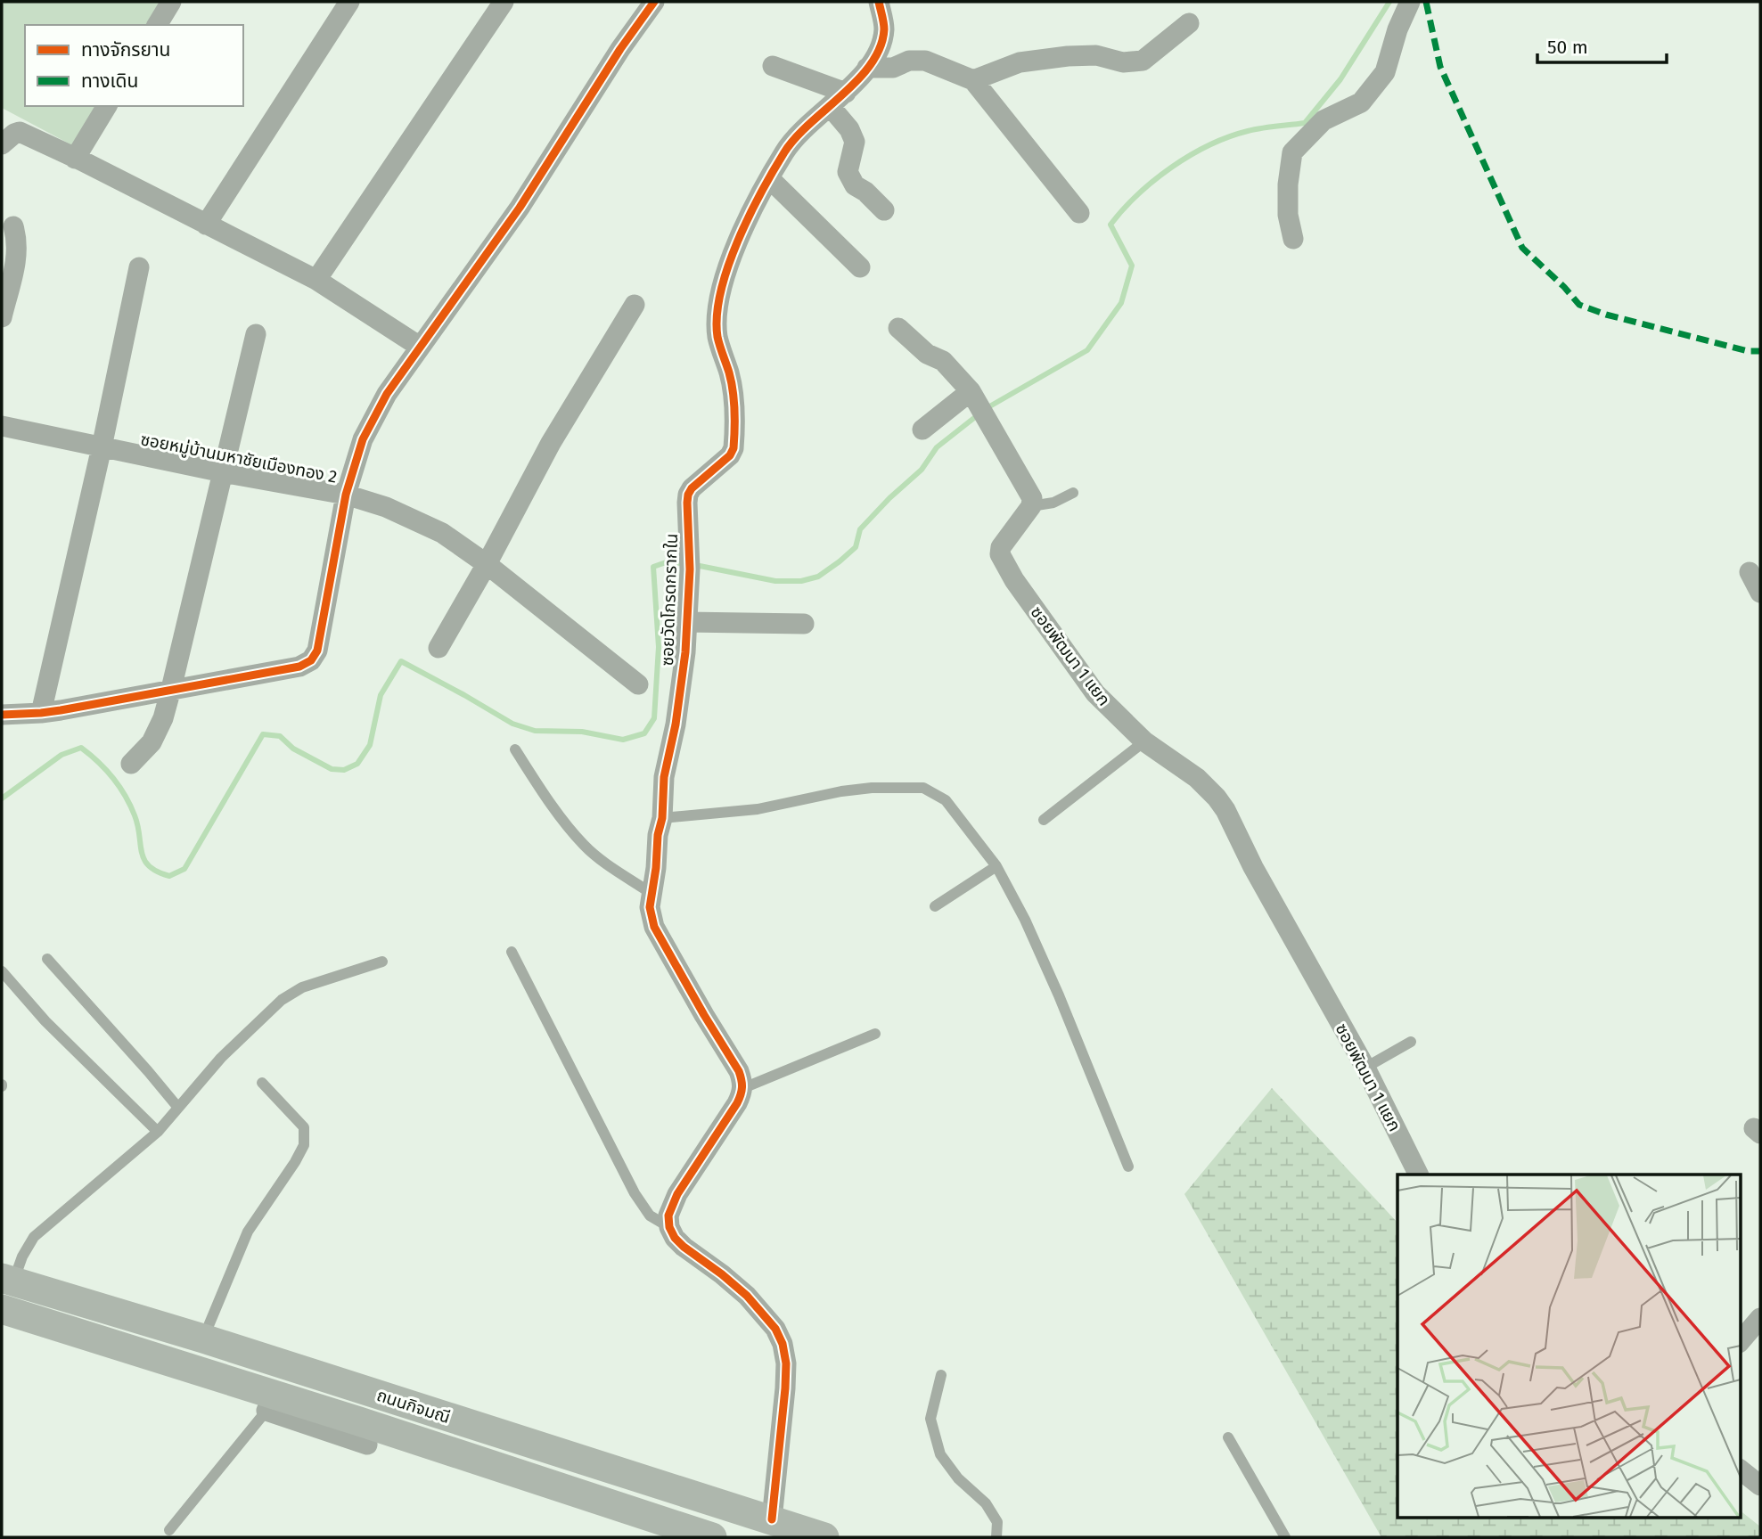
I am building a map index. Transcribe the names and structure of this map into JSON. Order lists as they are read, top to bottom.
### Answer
{
  "streets": {
    "main road": ["ถนนกิจมณี"],
    "street": ["ซอยหมู่บ้านมหาชัยเมืองทอง 2", "ซอยวัดโกรดกรากใน", "ซอยพัฒนา 1 แยก"]
  },
  "legend": ["ทางจักรยาน", "ทางเดิน"],
  "scale_bar": "50 m"
}
